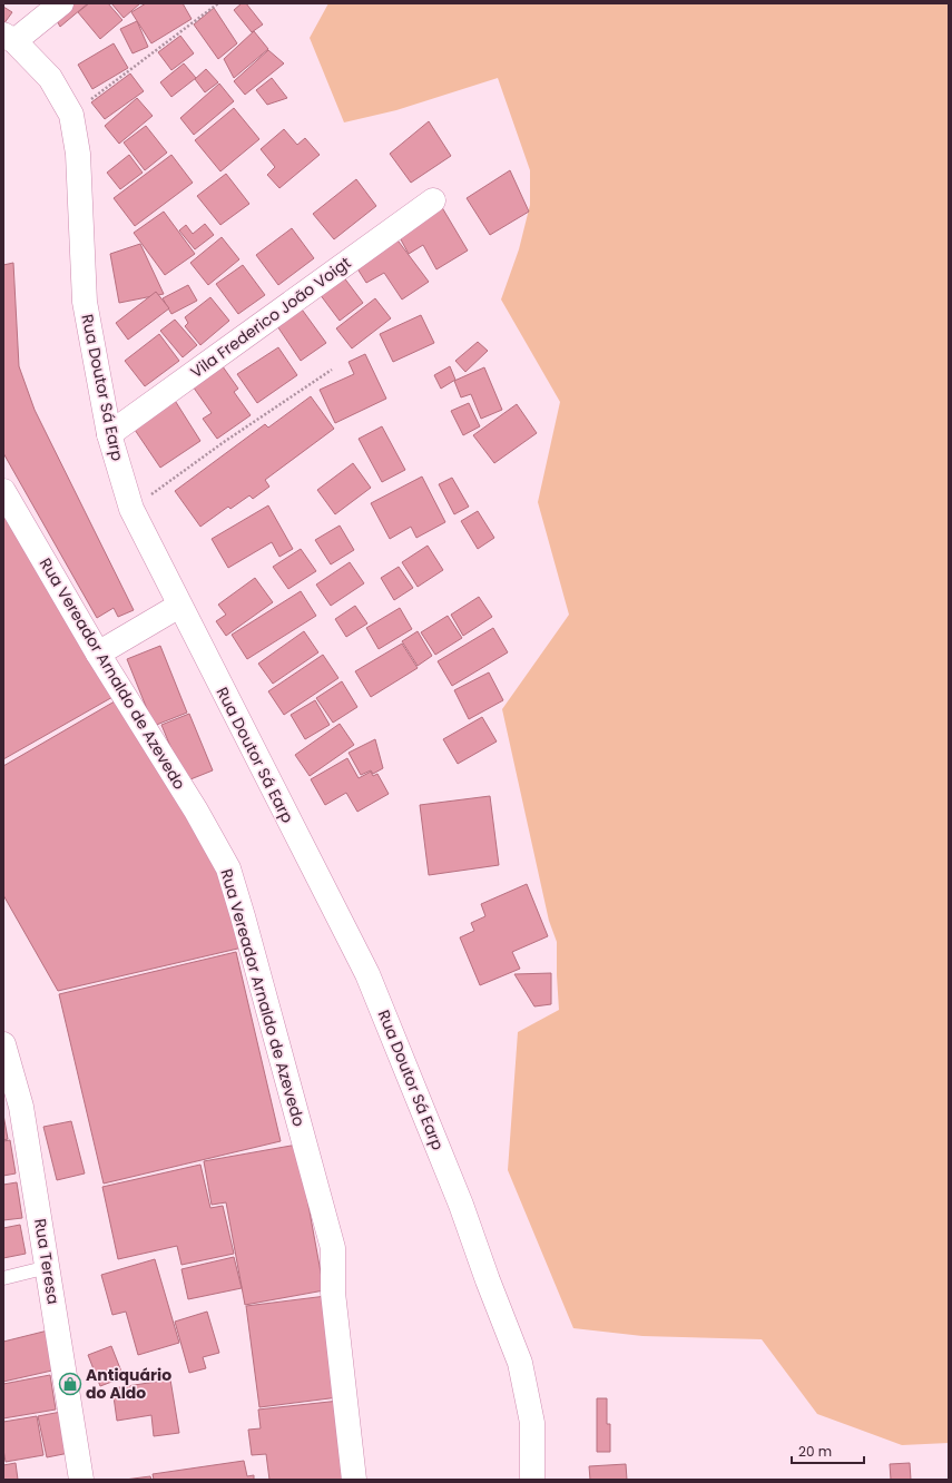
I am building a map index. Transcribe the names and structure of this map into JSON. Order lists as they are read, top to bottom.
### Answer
{
  "streets": {
    "main road": [
      "Vila Frederico João Voigt",
      "Rua Doutor Sá Earp",
      "Rua Vereador Arnaldo de Azevedo",
      "Rua Teresa"
    ]
  },
  "crossings": [
    ["Vila Frederico João Voigt", "Rua Doutor Sá Earp"]
  ],
  "places": {
    "shop": ["Antiquário do Aldo"]
  },
  "scale_bar": "20 m"
}
